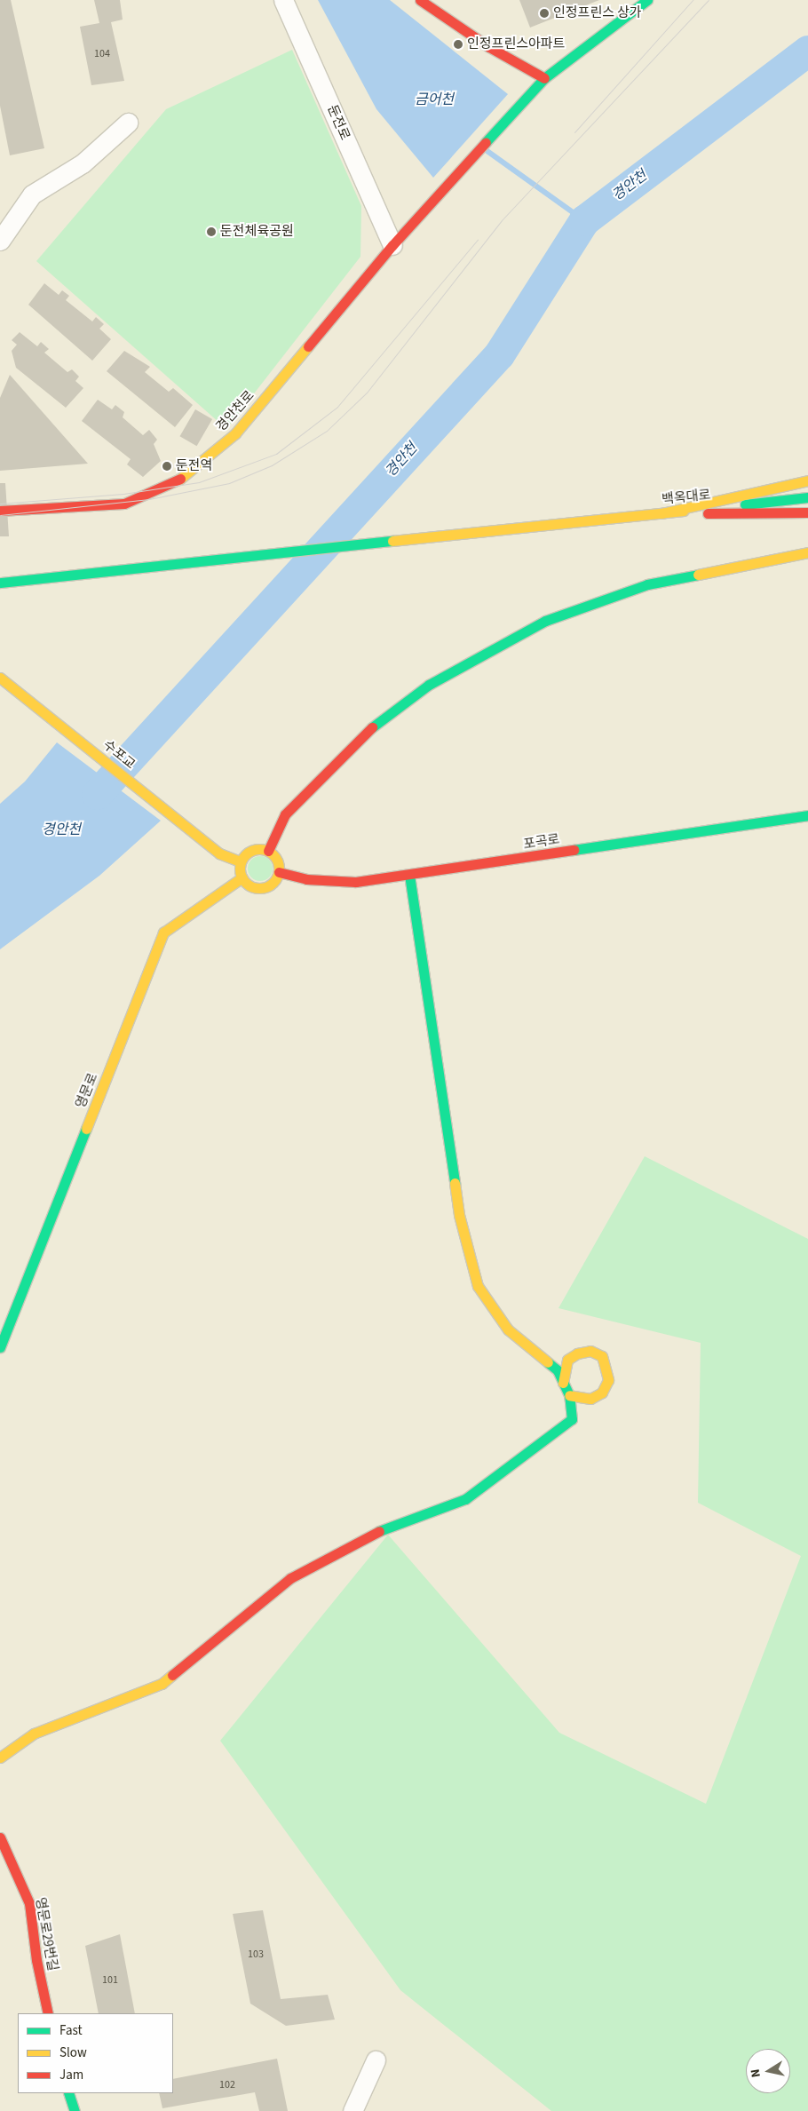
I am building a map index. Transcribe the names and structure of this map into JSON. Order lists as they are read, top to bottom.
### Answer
{
  "streets": {
    "main road": [
      "경안천로",
      "백옥대로",
      "수포교",
      "포곡로",
      "영문로",
      "영문로29번길"
    ],
    "street": ["둔전로"]
  },
  "crossings": [
    ["둔전로", "경안천로"],
    ["수포교", "포곡로"],
    ["수포교", "영문로"],
    ["포곡로", "영문로"]
  ],
  "water": ["금어천", "경안천"],
  "places": [
    "인정프린스 상가",
    "인정프린스아파트",
    "둔전체육공원",
    "둔전역"
  ],
  "house_numbers": [
    "104",
    "103",
    "101",
    "102"
  ],
  "legend": ["Fast", "Slow", "Jam"],
  "north": "left"
}
